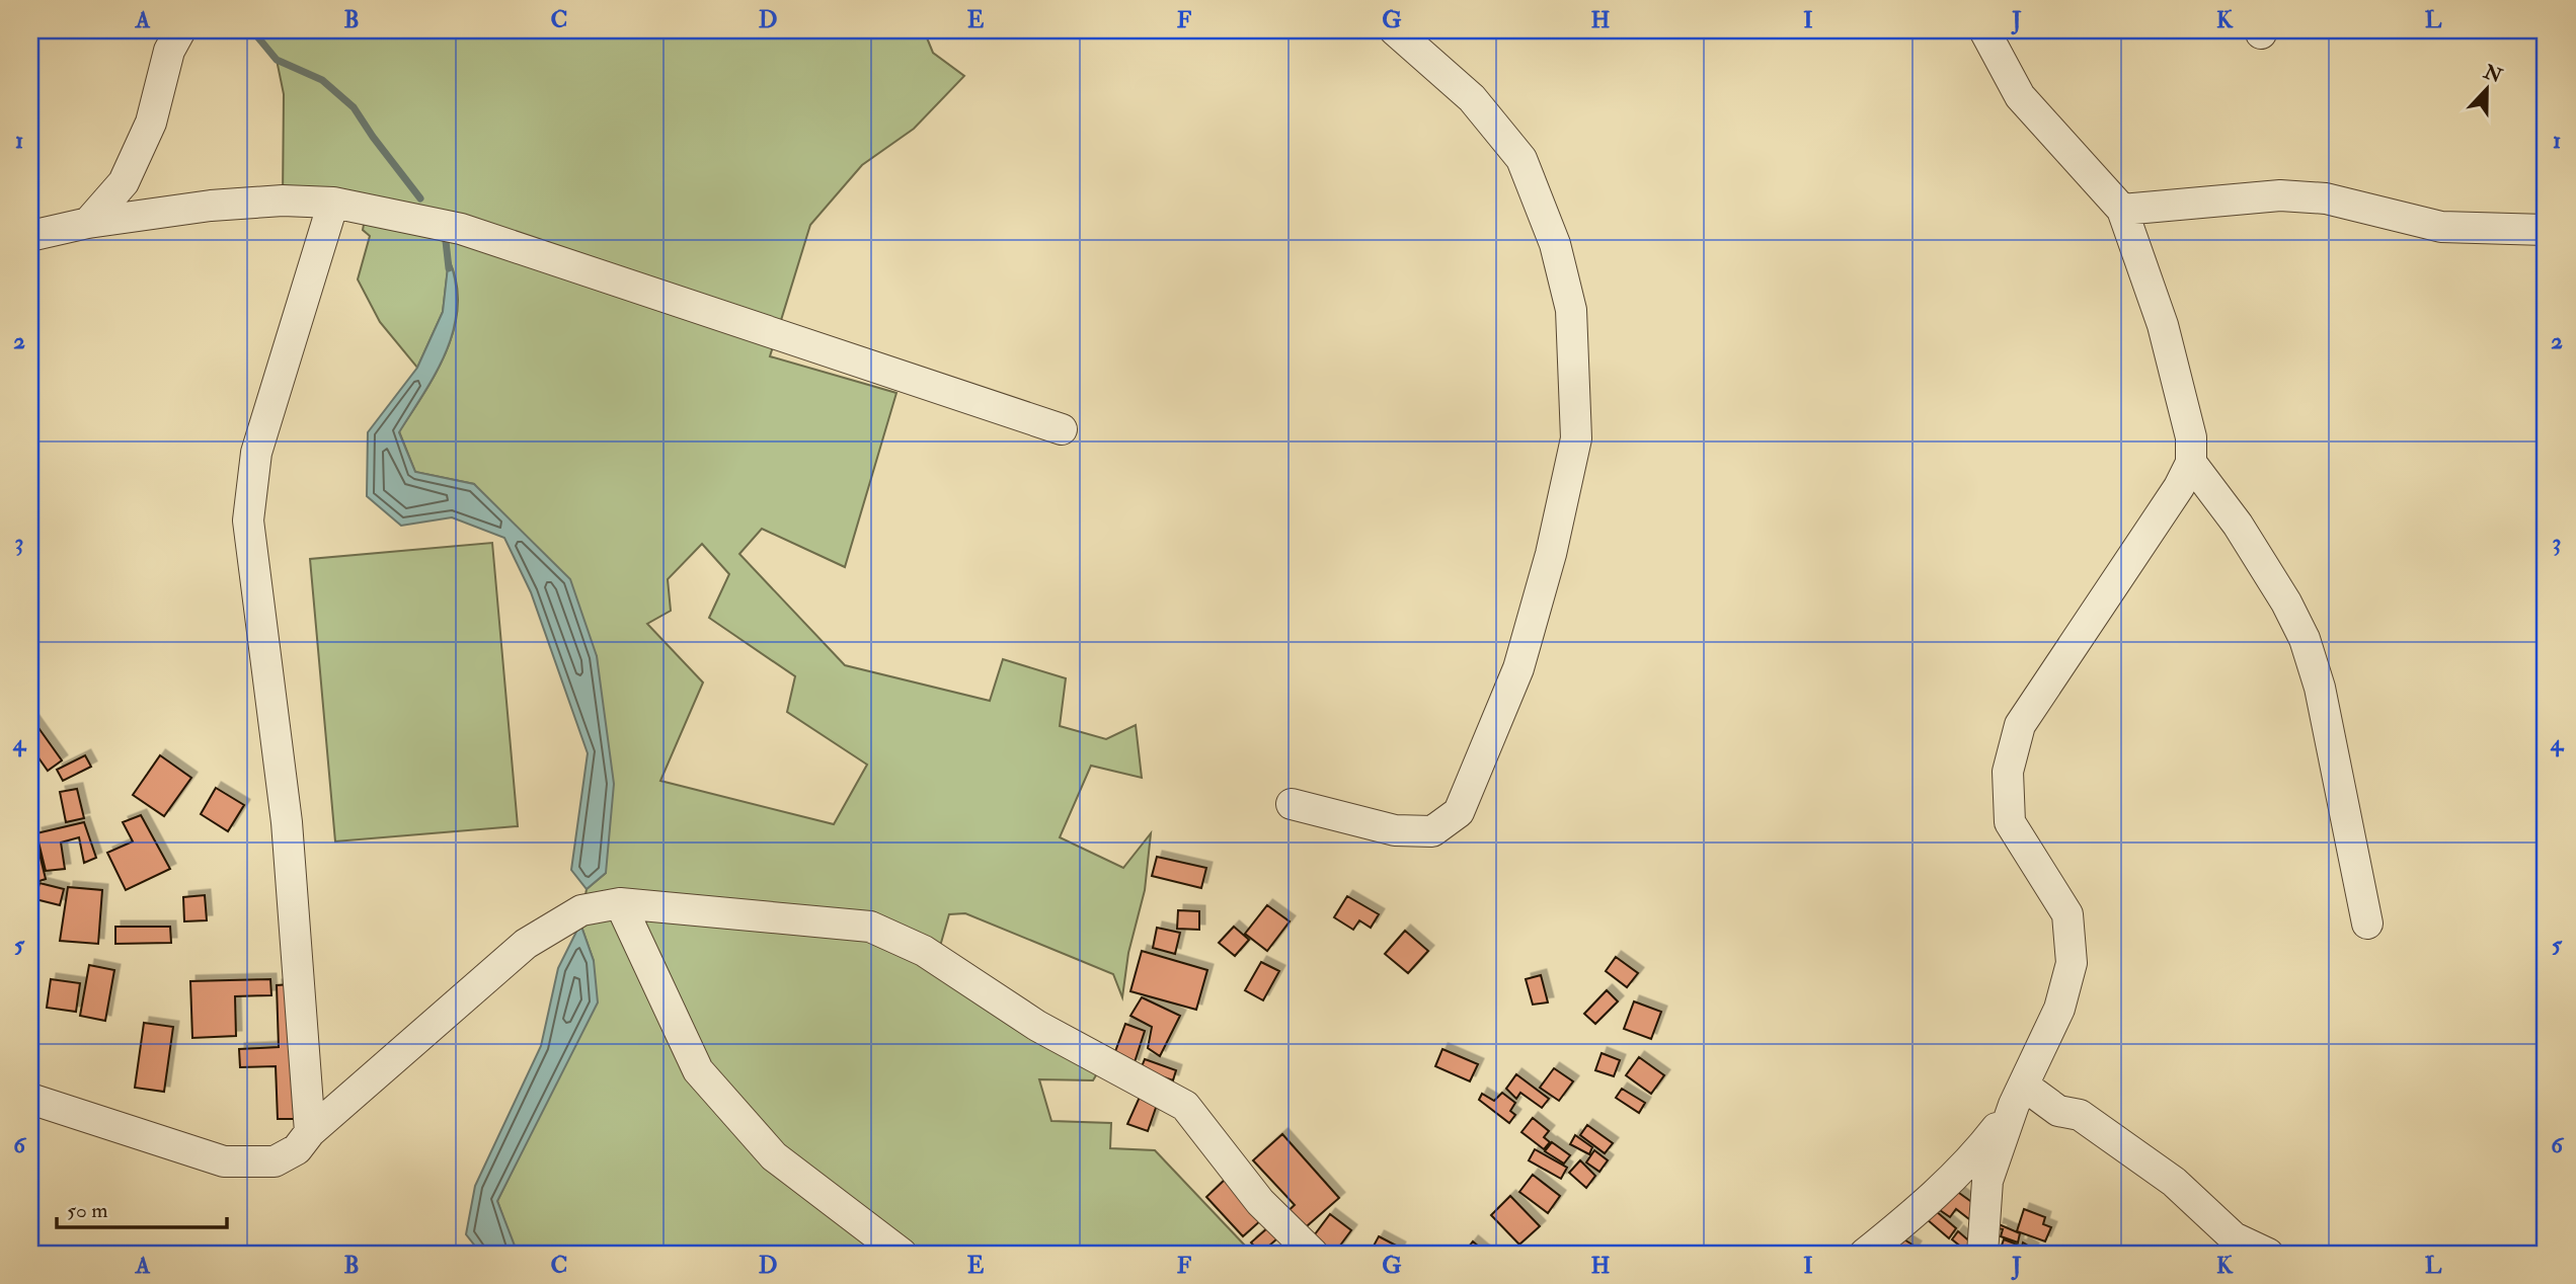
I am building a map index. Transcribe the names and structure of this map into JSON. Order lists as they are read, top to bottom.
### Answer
{
  "scale_bar": "50 m",
  "north": "top",
  "grid": {
    "columns": [
      "A",
      "B",
      "C",
      "D",
      "E",
      "F",
      "G",
      "H",
      "I",
      "J",
      "K",
      "L"
    ],
    "rows": [
      "1",
      "2",
      "3",
      "4",
      "5",
      "6"
    ]
  }
}
